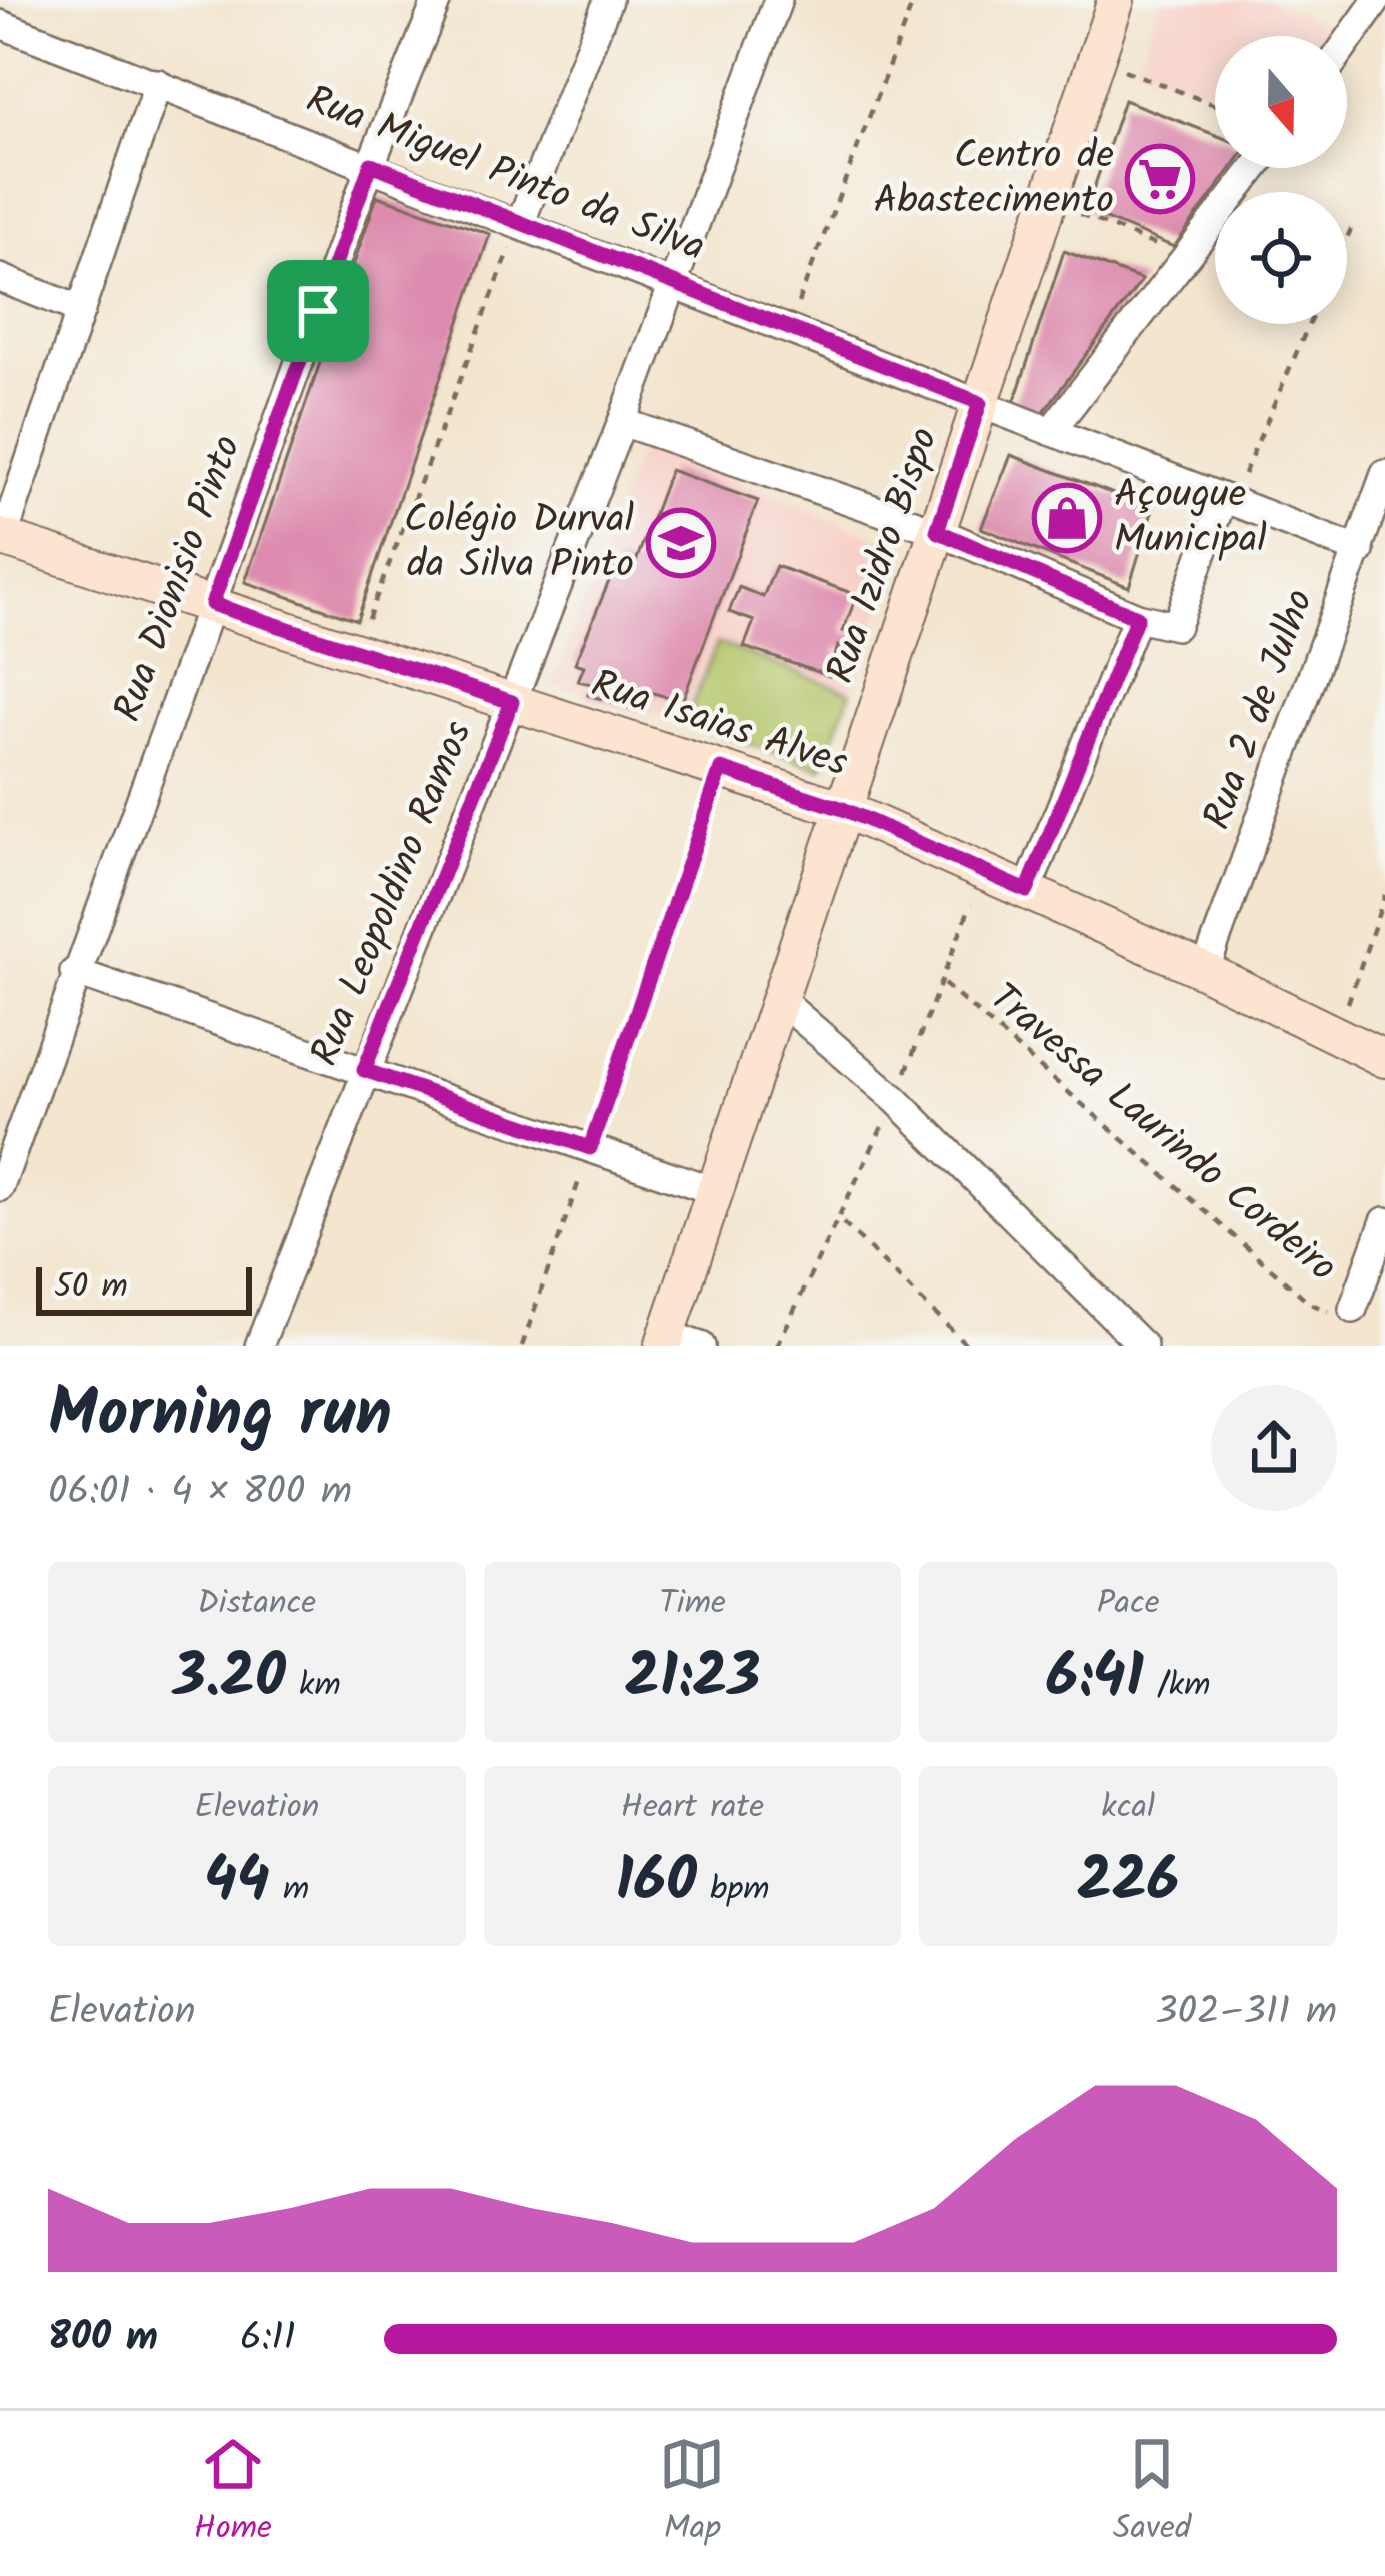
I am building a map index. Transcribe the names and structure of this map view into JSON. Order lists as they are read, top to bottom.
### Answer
{
  "streets": {
    "street": [
      "Rua Miguel Pinto da Silva",
      "Rua Izidro Bispo",
      "Rua Dionisio Pinto",
      "Rua 2 de Julho",
      "Rua Isaias Alves",
      "Rua Leopoldino Ramos"
    ],
    "path": ["Travessa Laurindo Cordeiro"]
  },
  "crossings": [
    ["Rua Miguel Pinto da Silva", "Rua Izidro Bispo"],
    ["Rua Miguel Pinto da Silva", "Rua Dionisio Pinto"],
    ["Rua Miguel Pinto da Silva", "Rua 2 de Julho"],
    ["Rua Miguel Pinto da Silva", "Rua Leopoldino Ramos"],
    ["Rua Izidro Bispo", "Rua Isaias Alves"],
    ["Rua Dionisio Pinto", "Rua Isaias Alves"],
    ["Rua 2 de Julho", "Rua Isaias Alves"],
    ["Rua Isaias Alves", "Rua Leopoldino Ramos"]
  ],
  "places": {
    "supermarket": ["Centro de Abastecimento"],
    "shop": ["Açougue Municipal"],
    "school or university": ["Colégio Durval da Silva Pinto"]
  },
  "scale_bar": "50 m",
  "north": "bottom",
  "page": {
    "scale": "50 m",
    "heading": ["Morning run", "06:01 · 4 × 800 m"],
    "stats": [
      ["Distance", "3.20 km"],
      ["Time", "21:23"],
      ["Pace", "6:41 /km"],
      ["Elevation", "44 m"],
      ["Heart rate", "160 bpm"],
      ["kcal", "226"]
    ],
    "chart": ["Elevation", "302–311 m"],
    "list": [
      {
        "name": "800 m",
        "note": "6:11"
      }
    ],
    "tabs": ["Home", "Map", "Saved"]
  }
}
